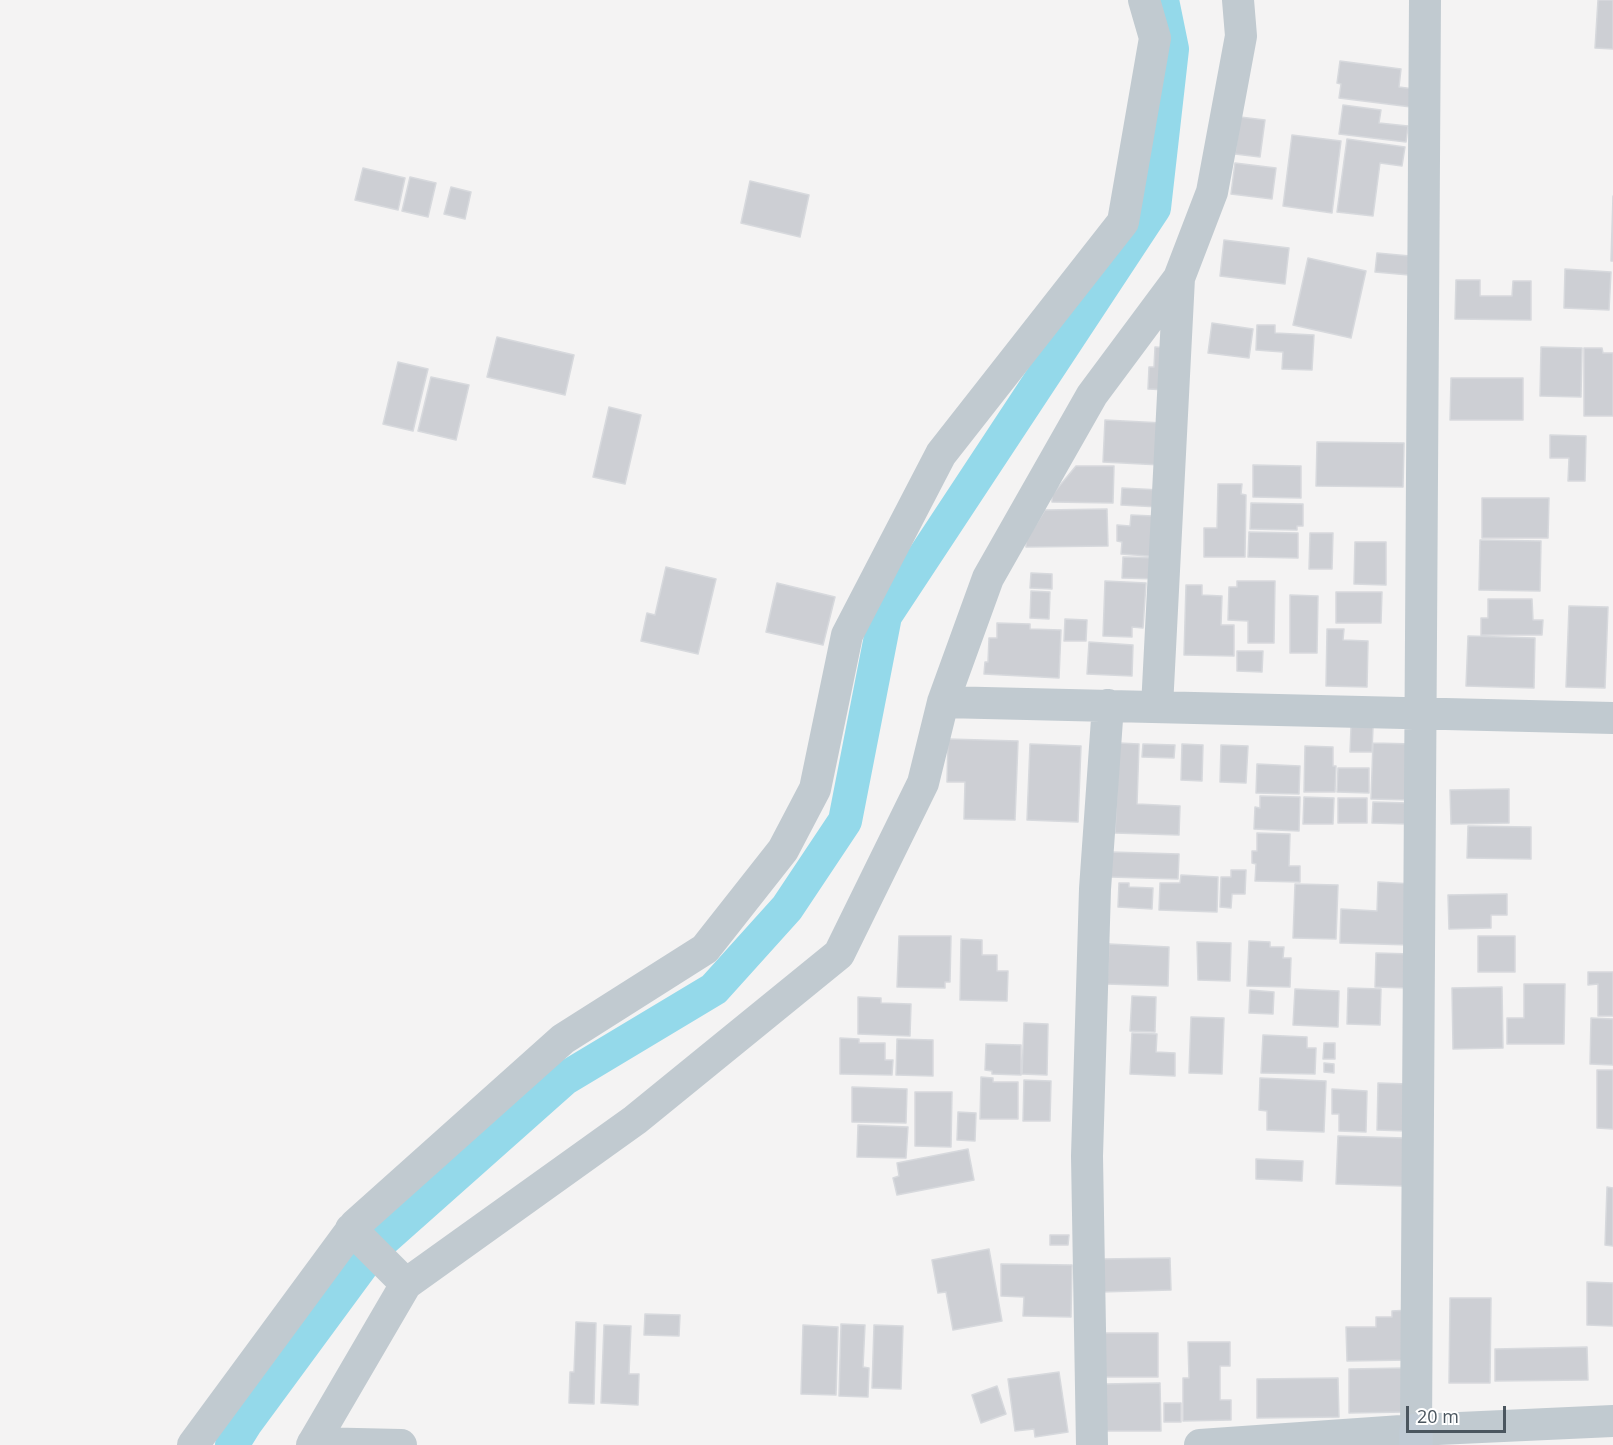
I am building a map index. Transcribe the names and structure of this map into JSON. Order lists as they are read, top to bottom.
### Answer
{
  "scale_bar": "20 m"
}
